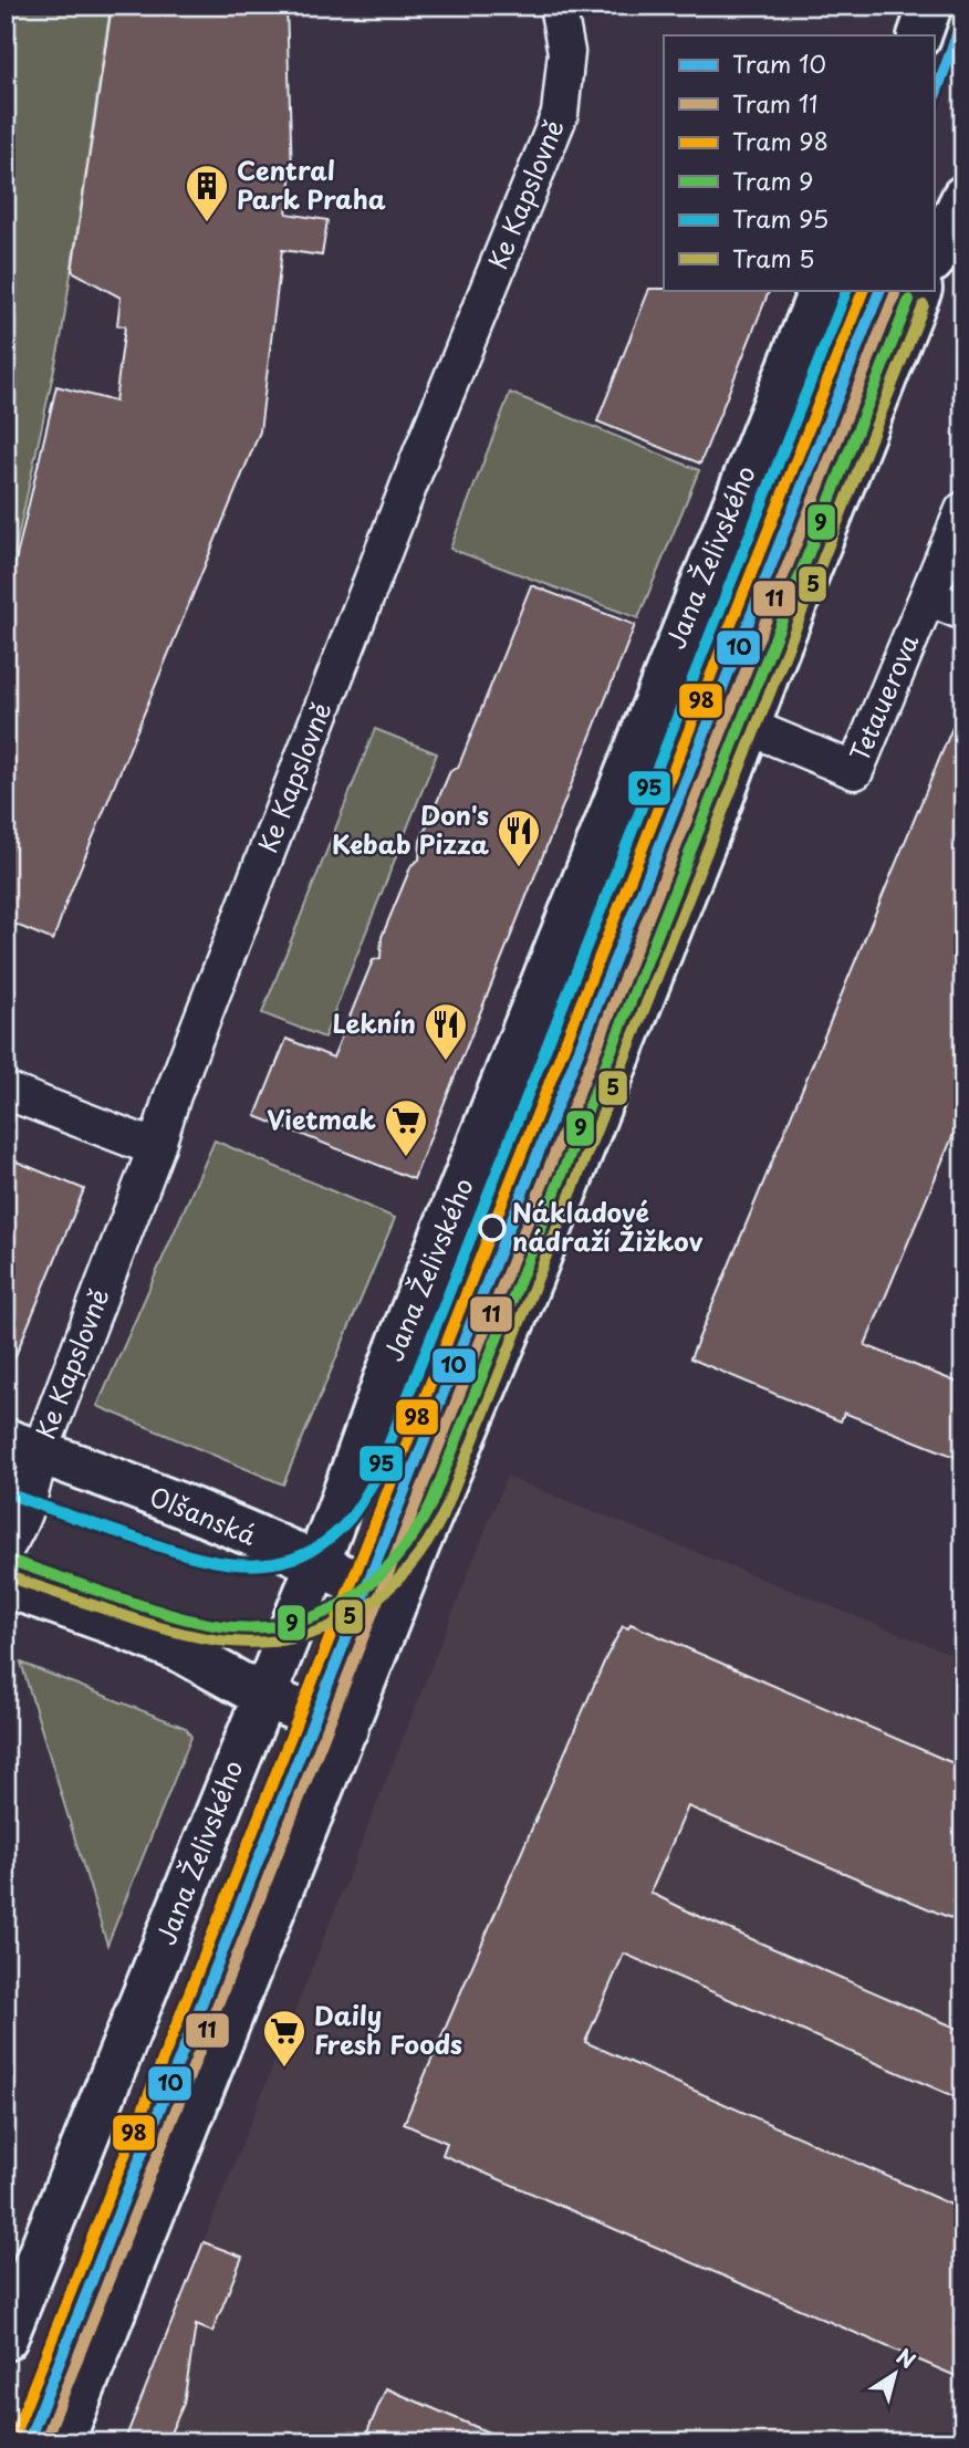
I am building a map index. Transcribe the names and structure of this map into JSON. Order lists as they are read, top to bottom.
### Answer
{
  "streets": {
    "main road": ["Jana Želivského", "Olšanská"],
    "street": ["Ke Kapslovně", "Tetauerova"]
  },
  "crossings": [
    ["Ke Kapslovně", "Olšanská"],
    ["Jana Želivského", "Olšanská"]
  ],
  "places": {
    "building": ["Central Park Praha"],
    "restaurant": ["Don's Kebab Pizza", "Leknín"],
    "supermarket": ["Vietmak", "Daily Fresh Foods"],
    "other": ["Nákladové nádraží Žižkov"]
  },
  "lines": [
    "tram line 10",
    "tram line 98",
    "tram line 95",
    "tram line 11",
    "tram line 9",
    "tram line 5"
  ],
  "legend": [
    "Tram 10",
    "Tram 11",
    "Tram 98",
    "Tram 9",
    "Tram 95",
    "Tram 5"
  ],
  "north": "top right"
}
